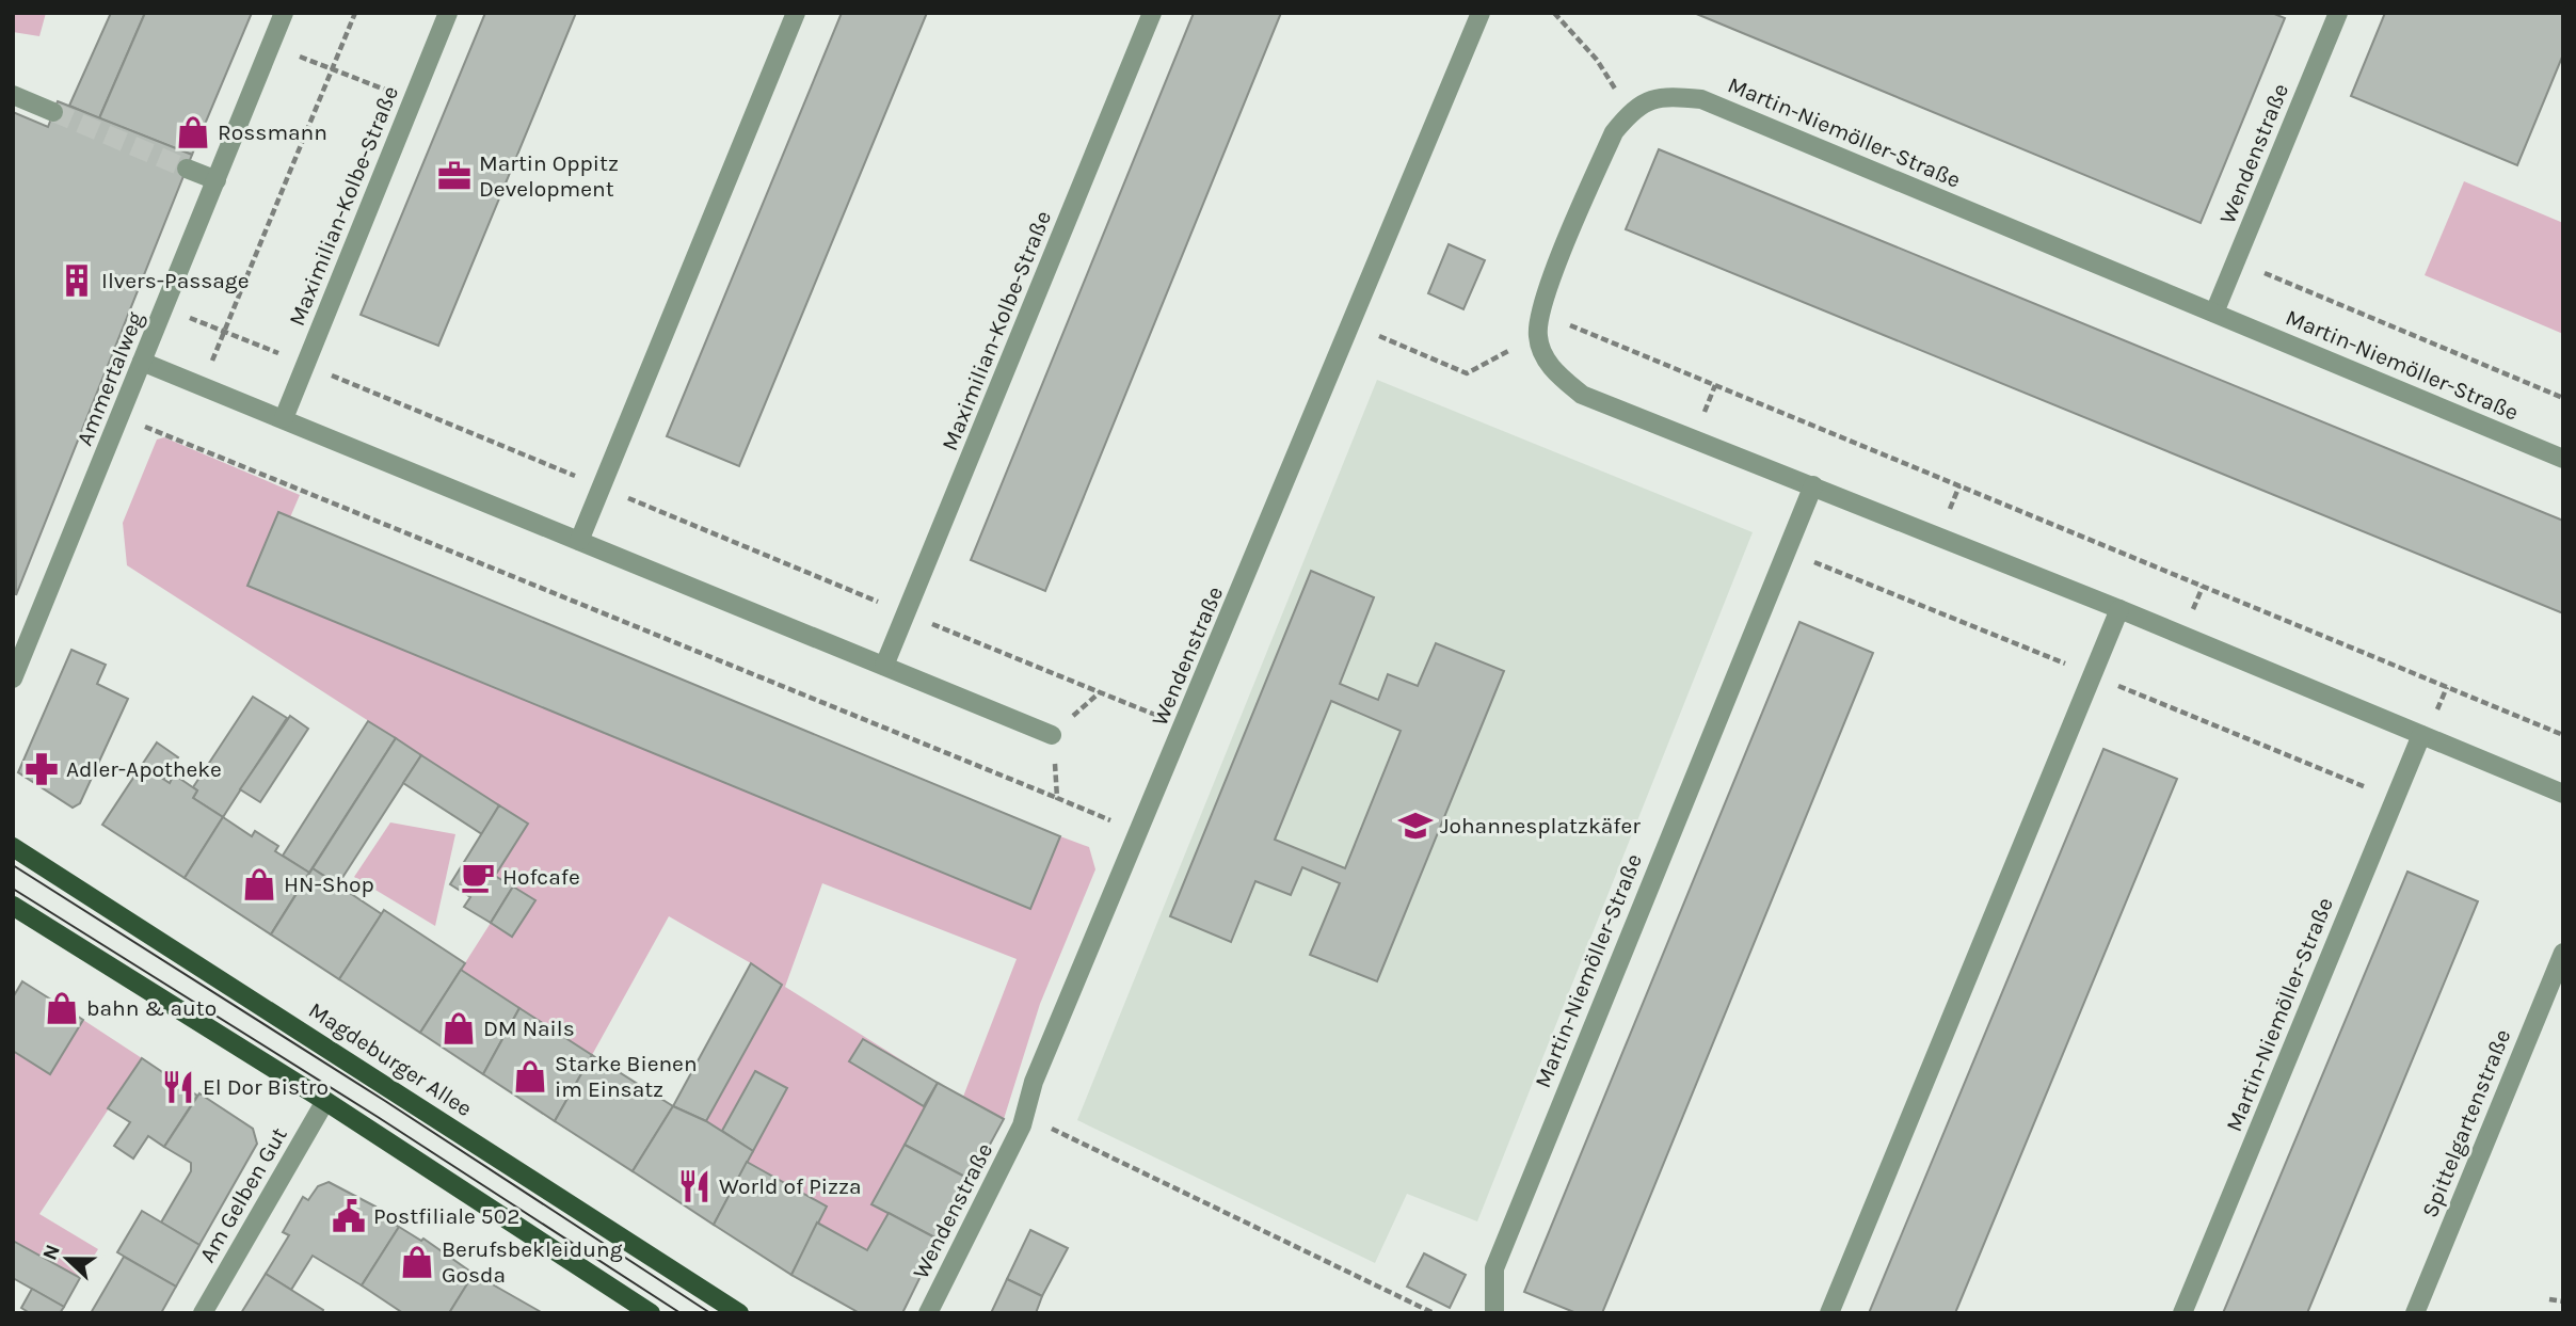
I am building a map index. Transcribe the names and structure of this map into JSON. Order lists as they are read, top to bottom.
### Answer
{
  "streets": {
    "main road": ["Magdeburger Allee"],
    "street": [
      "Martin-Niemöller-Straße",
      "Wendenstraße",
      "Maximilian-Kolbe-Straße",
      "Ammertalweg",
      "Spittelgartenstraße",
      "Am Gelben Gut"
    ]
  },
  "crossings": [
    ["Martin-Niemöller-Straße", "Wendenstraße"]
  ],
  "places": {
    "shop": [
      "Rossmann",
      "HN-Shop",
      "bahn & auto",
      "DM Nails",
      "Starke Bienen im Einsatz",
      "Berufsbekleidung Gosda"
    ],
    "office": ["Martin Oppitz Development"],
    "building": ["Ilvers-Passage"],
    "pharmacy": ["Adler-Apotheke"],
    "school or university": ["Johannesplatzkäfer"],
    "cafe": ["Hofcafe"],
    "restaurant": ["El Dor Bistro", "World of Pizza"],
    "public building": ["Postfiliale 502"]
  },
  "north": "left"
}
